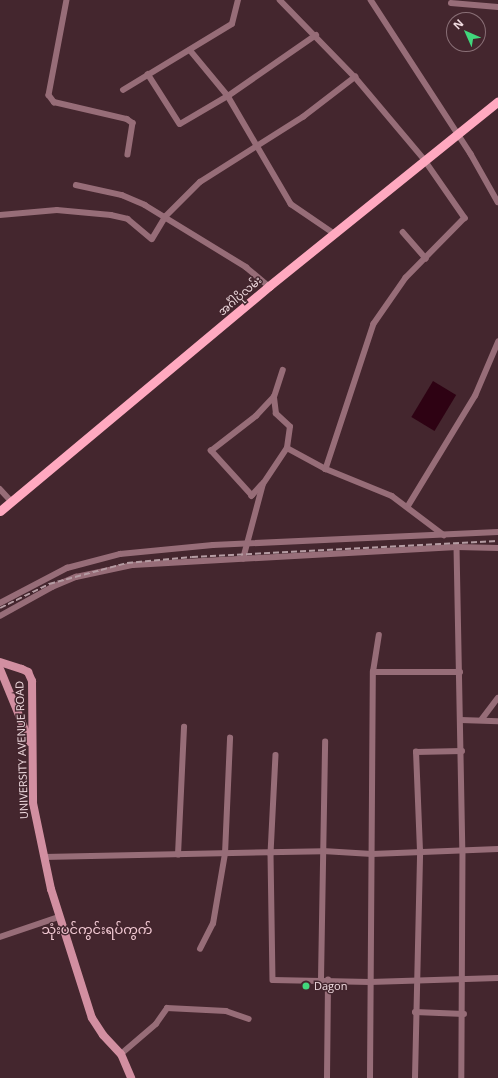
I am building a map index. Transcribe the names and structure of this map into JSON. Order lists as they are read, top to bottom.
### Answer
{
  "streets": {
    "main road": ["အင်္ဂါပိုလမ်း", "UNIVERSITY AVENUE ROAD"]
  },
  "districts": ["သုံးပင်ကွင်းရပ်ကွက်"],
  "places": ["Dagon"],
  "north": "top left"
}
